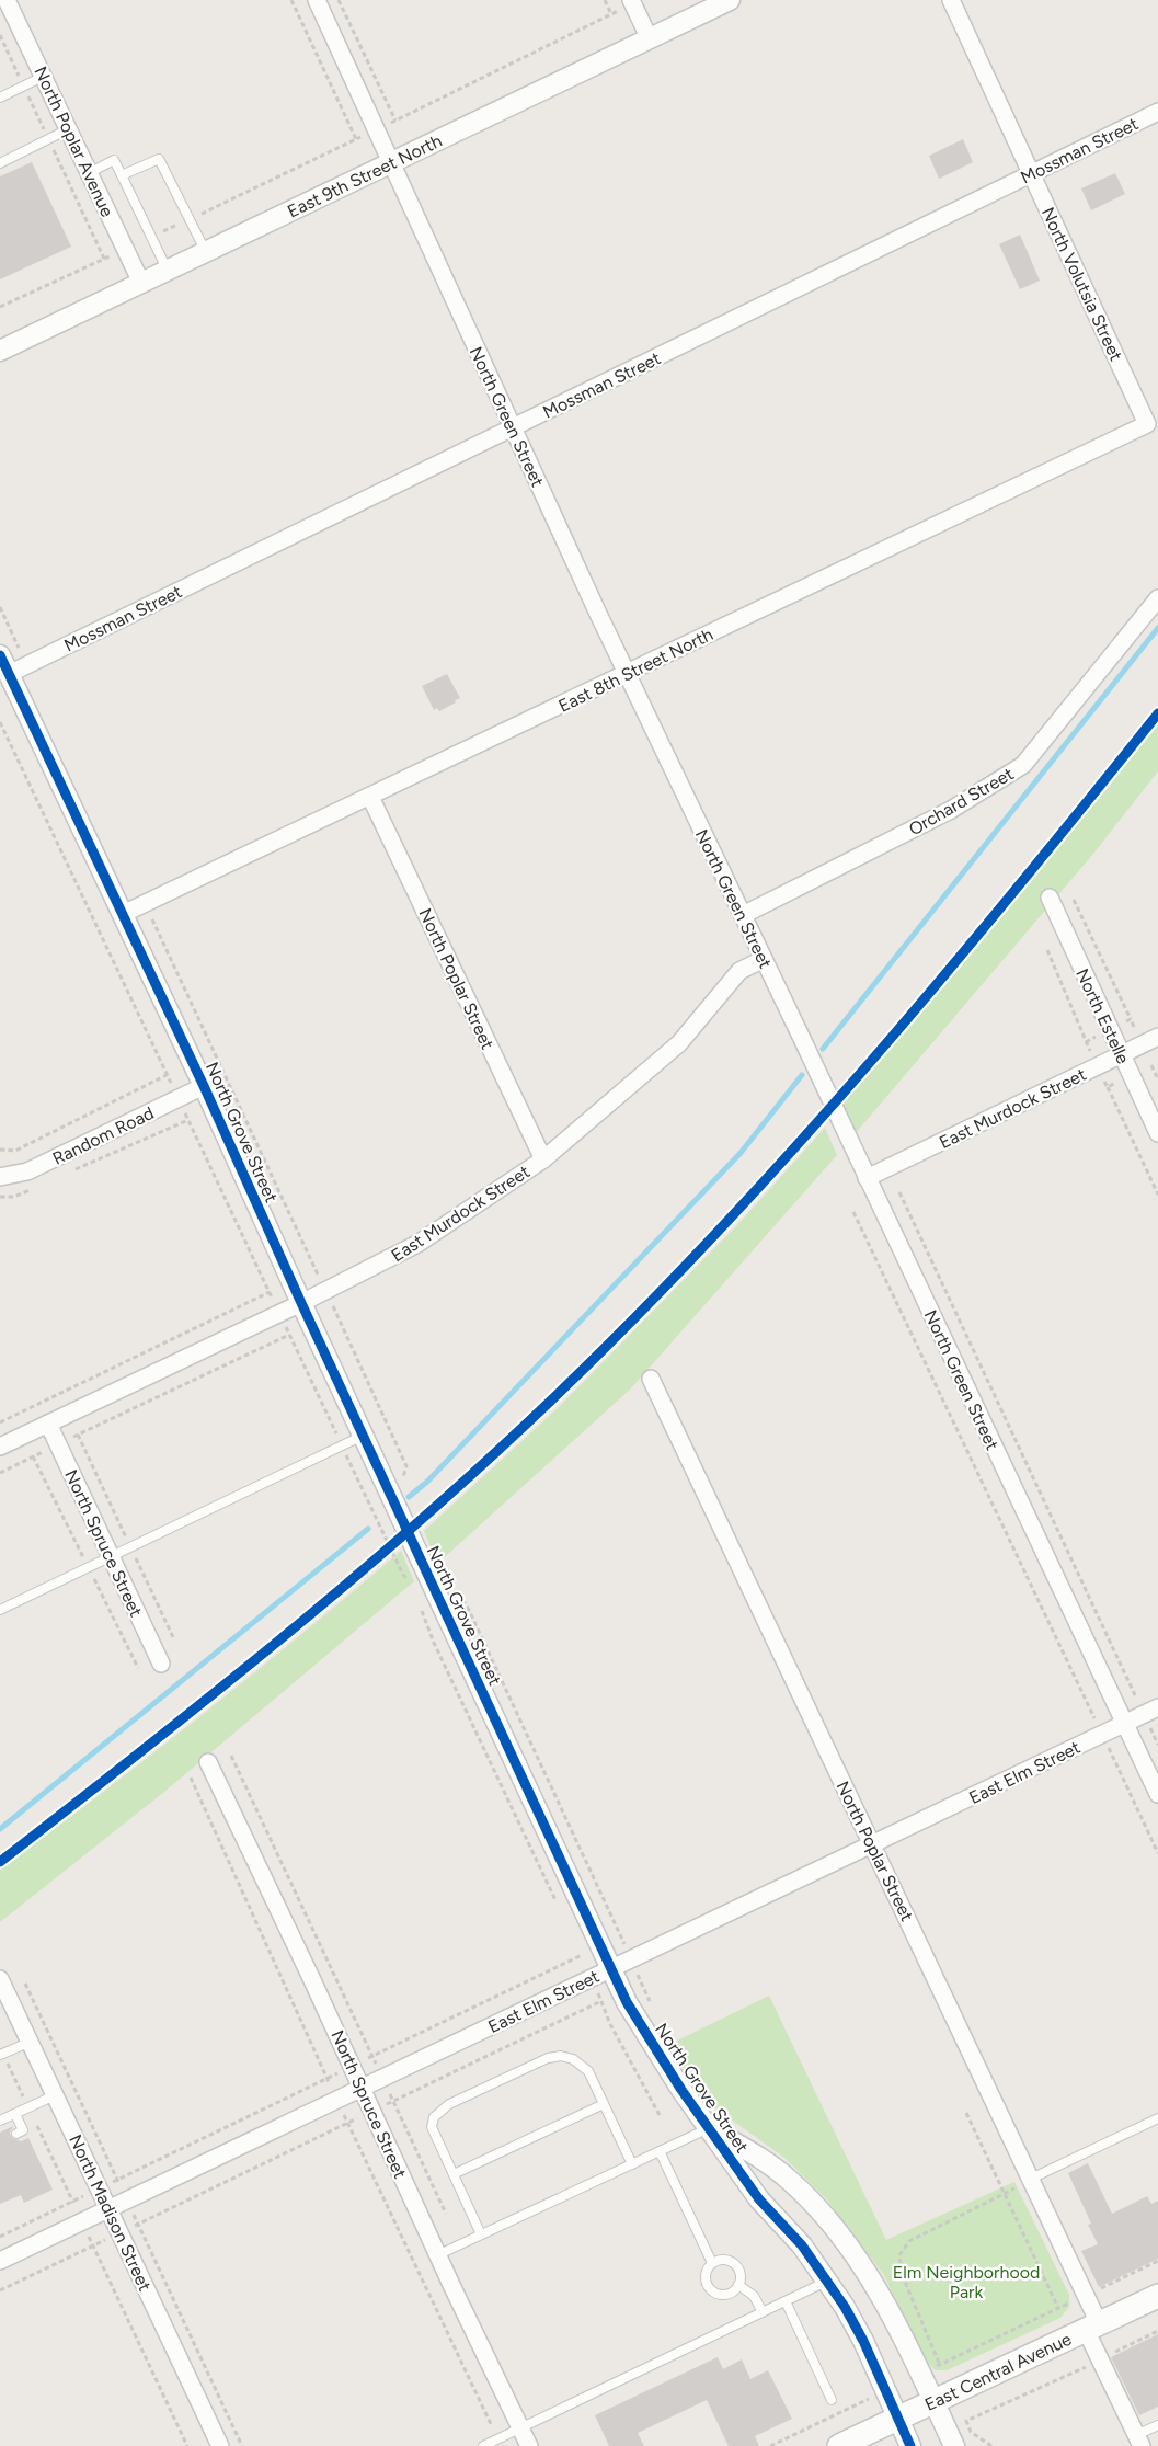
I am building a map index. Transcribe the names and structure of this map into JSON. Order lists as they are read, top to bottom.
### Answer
{
  "streets": {
    "main road": ["East Central Avenue"],
    "street": [
      "North Poplar Avenue",
      "Mossman Street",
      "East 9th Street North",
      "North Volutsia Street",
      "North Green Street",
      "East 8th Street North",
      "Orchard Street",
      "North Poplar Street",
      "North Estelle",
      "East Murdock Street",
      "North Grove Street",
      "Random Road",
      "North Spruce Street",
      "East Elm Street",
      "North Madison Street"
    ]
  },
  "crossings": [
    ["North Poplar Avenue", "East 9th Street North"],
    ["Mossman Street", "North Volutsia Street"],
    ["Mossman Street", "North Green Street"],
    ["Mossman Street", "North Grove Street"],
    ["East 9th Street North", "North Green Street"],
    ["North Volutsia Street", "East 8th Street North"],
    ["North Green Street", "East 8th Street North"],
    ["North Green Street", "Orchard Street"],
    ["North Green Street", "East Murdock Street"],
    ["North Green Street", "East Elm Street"],
    ["East 8th Street North", "North Poplar Street"],
    ["East 8th Street North", "North Grove Street"],
    ["North Poplar Street", "East Murdock Street"],
    ["North Poplar Street", "East Elm Street"],
    ["North Poplar Street", "East Central Avenue"],
    ["North Estelle", "East Murdock Street"],
    ["East Murdock Street", "North Grove Street"],
    ["East Murdock Street", "North Spruce Street"],
    ["North Grove Street", "Random Road"],
    ["North Grove Street", "East Elm Street"],
    ["North Grove Street", "East Central Avenue"],
    ["North Spruce Street", "East Elm Street"],
    ["East Elm Street", "North Madison Street"]
  ],
  "parks": ["Elm Neighborhood Park"]
}
